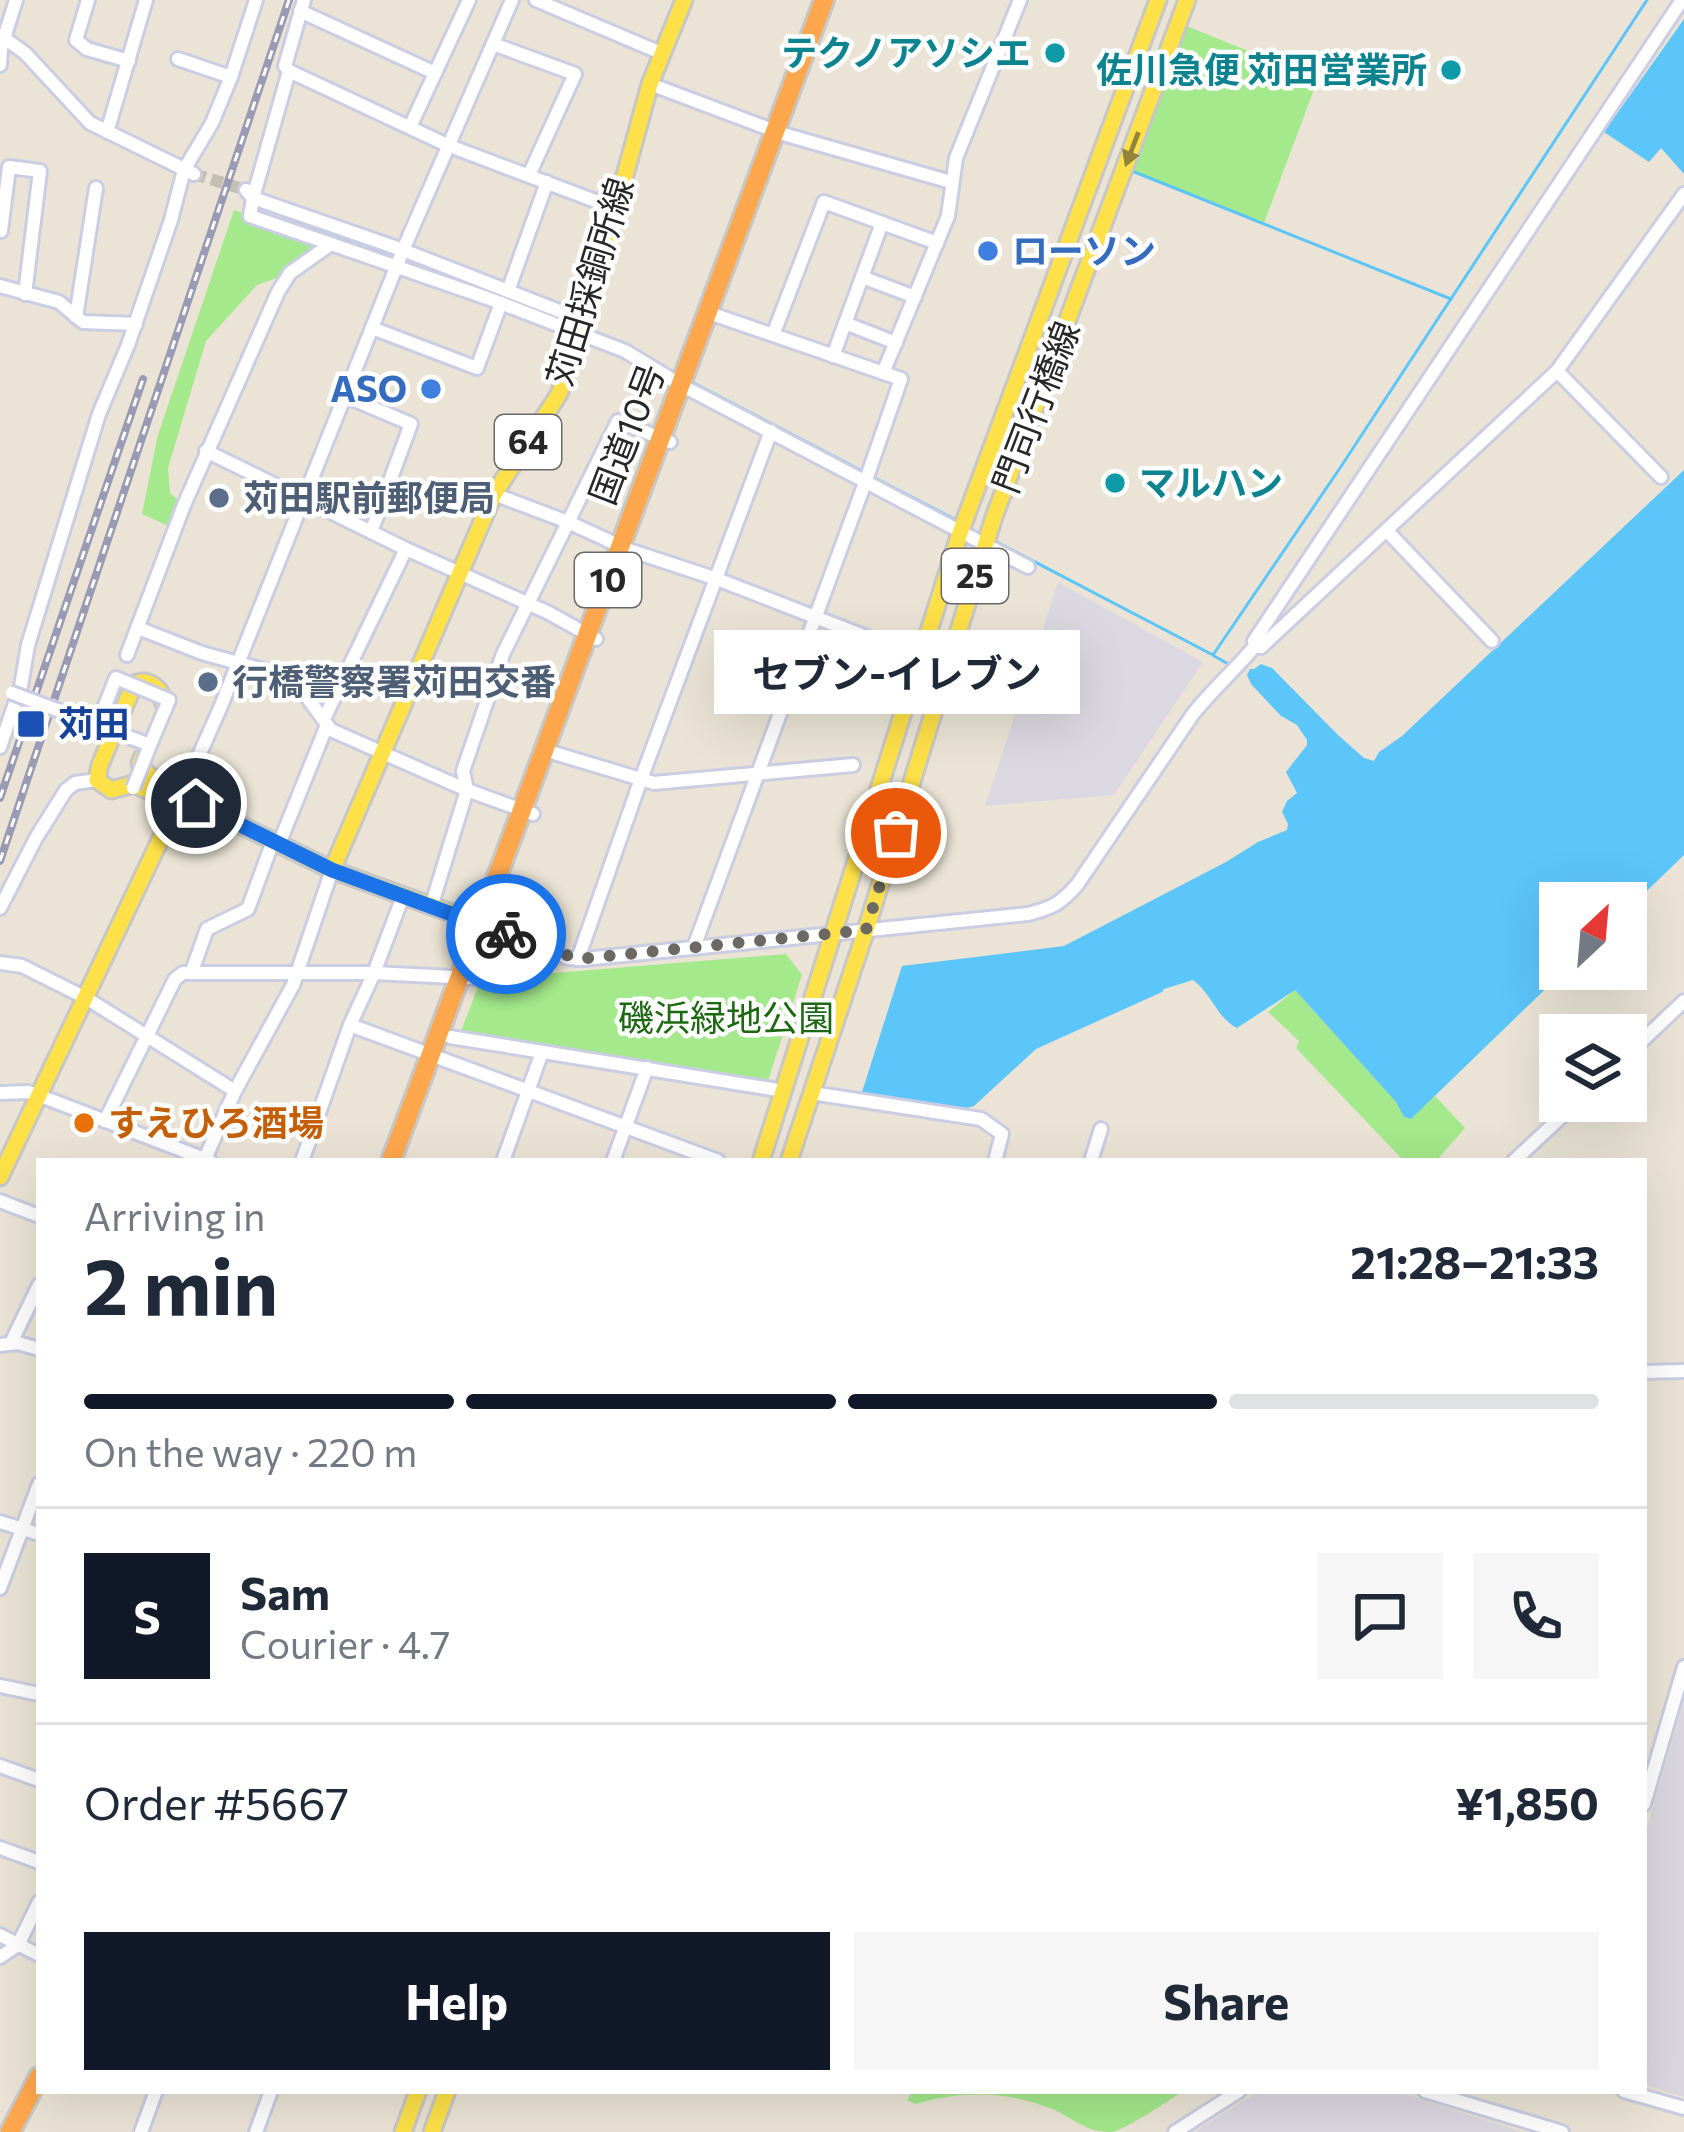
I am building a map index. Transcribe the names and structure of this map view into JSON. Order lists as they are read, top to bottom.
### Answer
{
  "streets": {
    "highway": ["国道10号", "10"],
    "main road": [
      "苅田採銅所線",
      "門司行橋線",
      "64",
      "25"
    ]
  },
  "parks": ["磯浜緑地公園"],
  "places": {
    "other": [
      "テクノアソシエ",
      "佐川急便 苅田営業所",
      "ローソン",
      "ASO",
      "マルハン",
      "苅田駅前郵便局",
      "行橋警察署苅田交番",
      "セブン-イレブン",
      "すえひろ酒場"
    ],
    "transit": ["苅田"]
  },
  "north": "top right",
  "page": {
    "bubble": "セブン-イレブン",
    "heading": ["2 min", "Arriving in", "21:28–21:33"],
    "panel": [
      "Sam",
      "Courier · 4.7",
      "Order #5667",
      "¥1,850"
    ],
    "bar": "On the way · 220 m",
    "round": "S",
    "buttons": ["Help", "Share"]
  }
}
